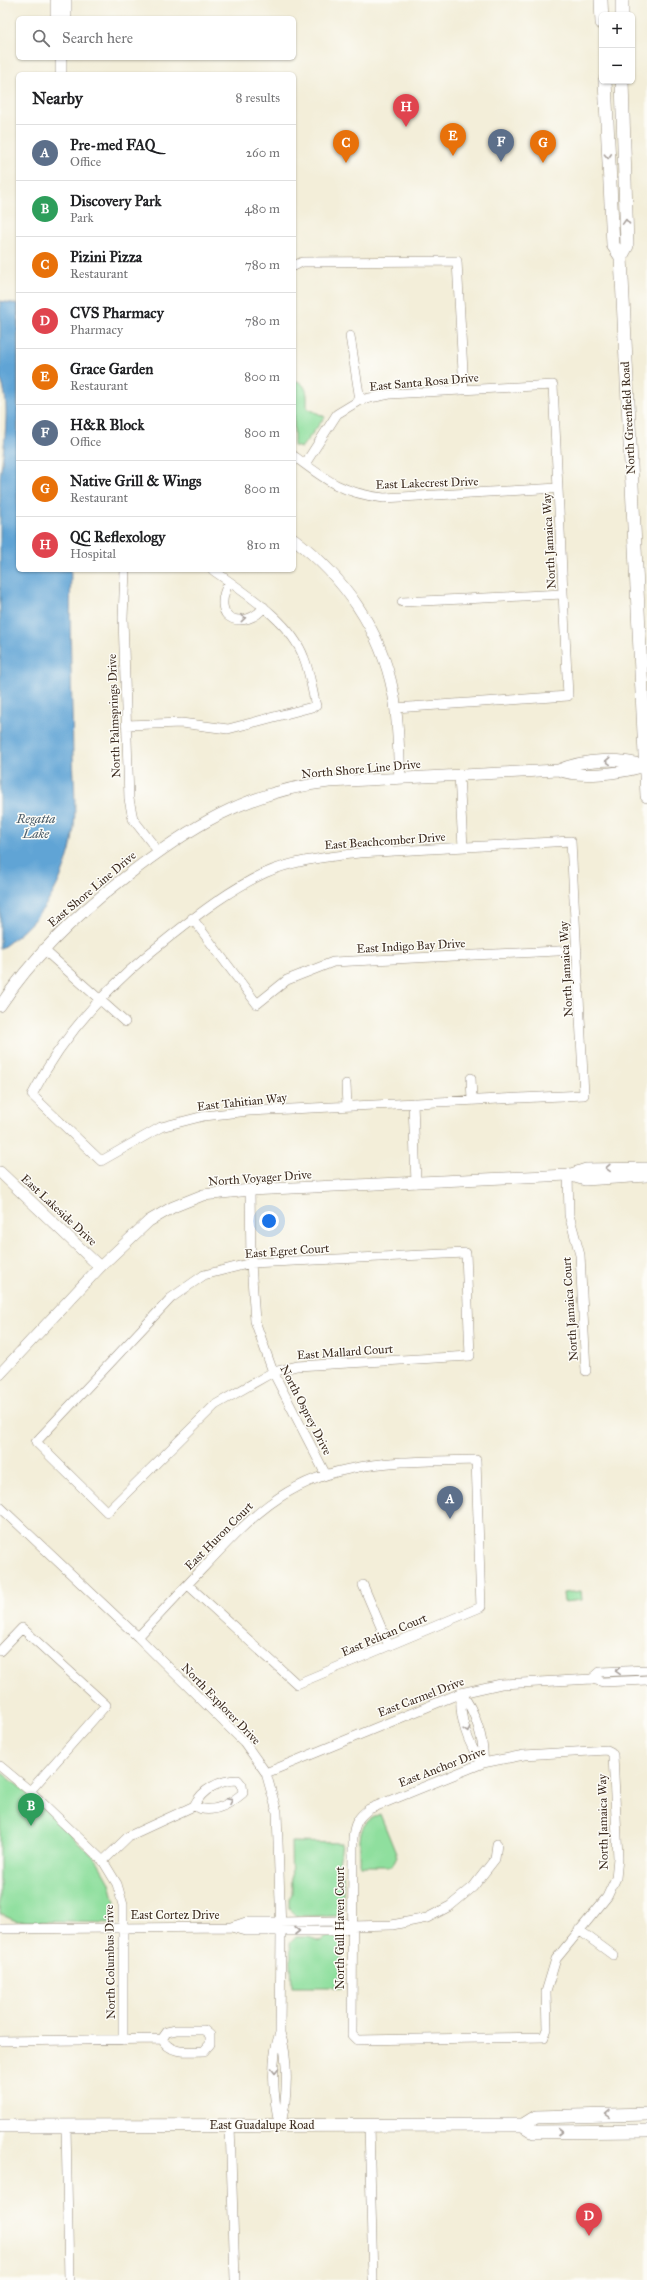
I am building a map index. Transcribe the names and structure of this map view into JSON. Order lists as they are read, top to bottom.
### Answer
{
  "streets": {
    "main road": ["North Greenfield Road", "East Guadalupe Road"],
    "street": [
      "East Santa Rosa Drive",
      "East Lakecrest Drive",
      "North Jamaica Way",
      "North Palmsprings Drive",
      "North Shore Line Drive",
      "East Beachcomber Drive",
      "East Shore Line Drive",
      "East Indigo Bay Drive",
      "East Tahitian Way",
      "North Voyager Drive",
      "East Lakeside Drive",
      "East Egret Court",
      "North Jamaica Court",
      "East Mallard Court",
      "North Osprey Drive",
      "East Huron Court",
      "East Pelican Court",
      "East Carmel Drive",
      "North Explorer Drive",
      "East Anchor Drive",
      "East Cortez Drive",
      "North Gull Haven Court",
      "North Columbus Drive"
    ]
  },
  "crossings": [
    ["East Santa Rosa Drive", "East Lakecrest Drive"],
    ["East Santa Rosa Drive", "North Jamaica Way"],
    ["North Greenfield Road", "North Shore Line Drive"],
    ["East Lakecrest Drive", "North Jamaica Way"],
    ["North Jamaica Way", "East Beachcomber Drive"],
    ["North Jamaica Way", "East Indigo Bay Drive"],
    ["North Jamaica Way", "East Tahitian Way"],
    ["North Jamaica Way", "East Anchor Drive"],
    ["North Jamaica Way", "North Gull Haven Court"],
    ["North Palmsprings Drive", "North Shore Line Drive"],
    ["North Palmsprings Drive", "East Shore Line Drive"],
    ["North Shore Line Drive", "East Shore Line Drive"],
    ["East Beachcomber Drive", "East Indigo Bay Drive"],
    ["East Beachcomber Drive", "East Tahitian Way"],
    ["North Voyager Drive", "East Lakeside Drive"],
    ["North Voyager Drive", "North Jamaica Court"],
    ["North Voyager Drive", "North Osprey Drive"],
    ["East Egret Court", "East Mallard Court"],
    ["East Egret Court", "North Osprey Drive"],
    ["East Mallard Court", "North Osprey Drive"],
    ["North Osprey Drive", "East Huron Court"],
    ["East Huron Court", "East Pelican Court"],
    ["East Huron Court", "North Explorer Drive"],
    ["East Carmel Drive", "North Explorer Drive"],
    ["North Explorer Drive", "East Cortez Drive"],
    ["North Explorer Drive", "East Guadalupe Road"],
    ["East Anchor Drive", "North Gull Haven Court"],
    ["East Cortez Drive", "North Gull Haven Court"],
    ["East Cortez Drive", "North Columbus Drive"]
  ],
  "water": ["Regatta Lake"],
  "page": {
    "map_buttons": ["+", "−"],
    "search": "Search here",
    "heading": ["Nearby", "8 results"],
    "pins": [
      "H",
      "E",
      "F",
      "C",
      "G",
      "A",
      "B",
      "D"
    ],
    "list": [
      {
        "mark": "A",
        "name": "Pre-med FAQ",
        "note": "Office",
        "value": "260 m"
      },
      {
        "mark": "B",
        "name": "Discovery Park",
        "note": "Park",
        "value": "480 m"
      },
      {
        "mark": "C",
        "name": "Pizini Pizza",
        "note": "Restaurant",
        "value": "780 m"
      },
      {
        "mark": "D",
        "name": "CVS Pharmacy",
        "note": "Pharmacy",
        "value": "780 m"
      },
      {
        "mark": "E",
        "name": "Grace Garden",
        "note": "Restaurant",
        "value": "800 m"
      },
      {
        "mark": "F",
        "name": "H&R Block",
        "note": "Office",
        "value": "800 m"
      },
      {
        "mark": "G",
        "name": "Native Grill & Wings",
        "note": "Restaurant",
        "value": "800 m"
      },
      {
        "mark": "H",
        "name": "QC Reflexology",
        "note": "Hospital",
        "value": "810 m"
      }
    ]
  }
}
